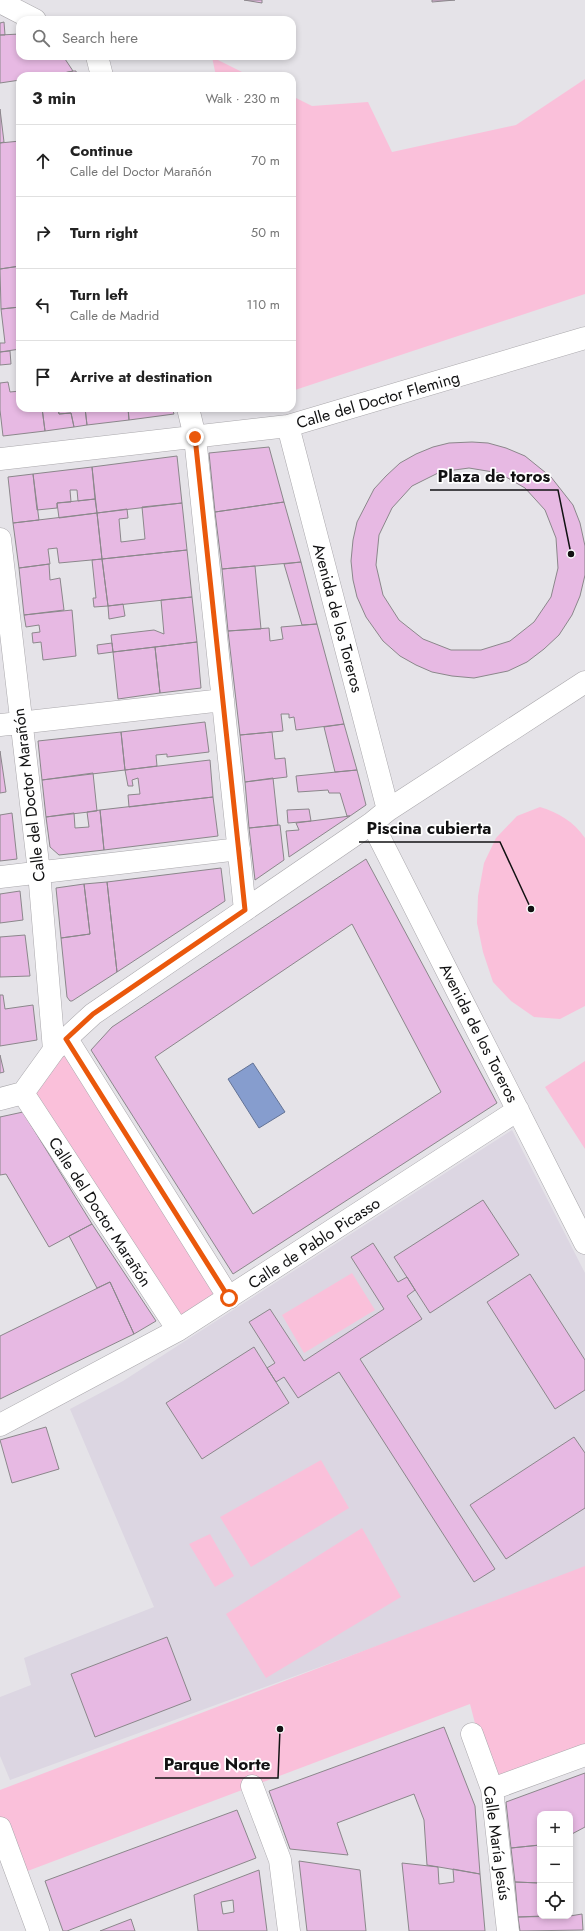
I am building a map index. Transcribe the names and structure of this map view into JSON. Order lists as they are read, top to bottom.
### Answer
{
  "streets": {
    "street": [
      "Calle del Doctor Fleming",
      "Avenida de los Toreros",
      "Calle del Doctor Marañón",
      "Calle de Pablo Picasso",
      "Calle María Jesús"
    ]
  },
  "crossings": [
    ["Calle del Doctor Fleming", "Avenida de los Toreros"],
    ["Avenida de los Toreros", "Calle de Pablo Picasso"],
    ["Calle del Doctor Marañón", "Calle de Pablo Picasso"]
  ],
  "places": ["Plaza de toros", "Piscina cubierta", "Parque Norte"],
  "page": {
    "search": "Search here",
    "heading": ["3 min", "Walk · 230 m"],
    "list": [
      ["Continue", "Calle del Doctor Marañón", "70 m"],
      ["Turn right", "50 m"],
      ["Turn left", "Calle de Madrid", "110 m"],
      "Arrive at destination"
    ],
    "map_buttons": ["+", "−"]
  }
}
